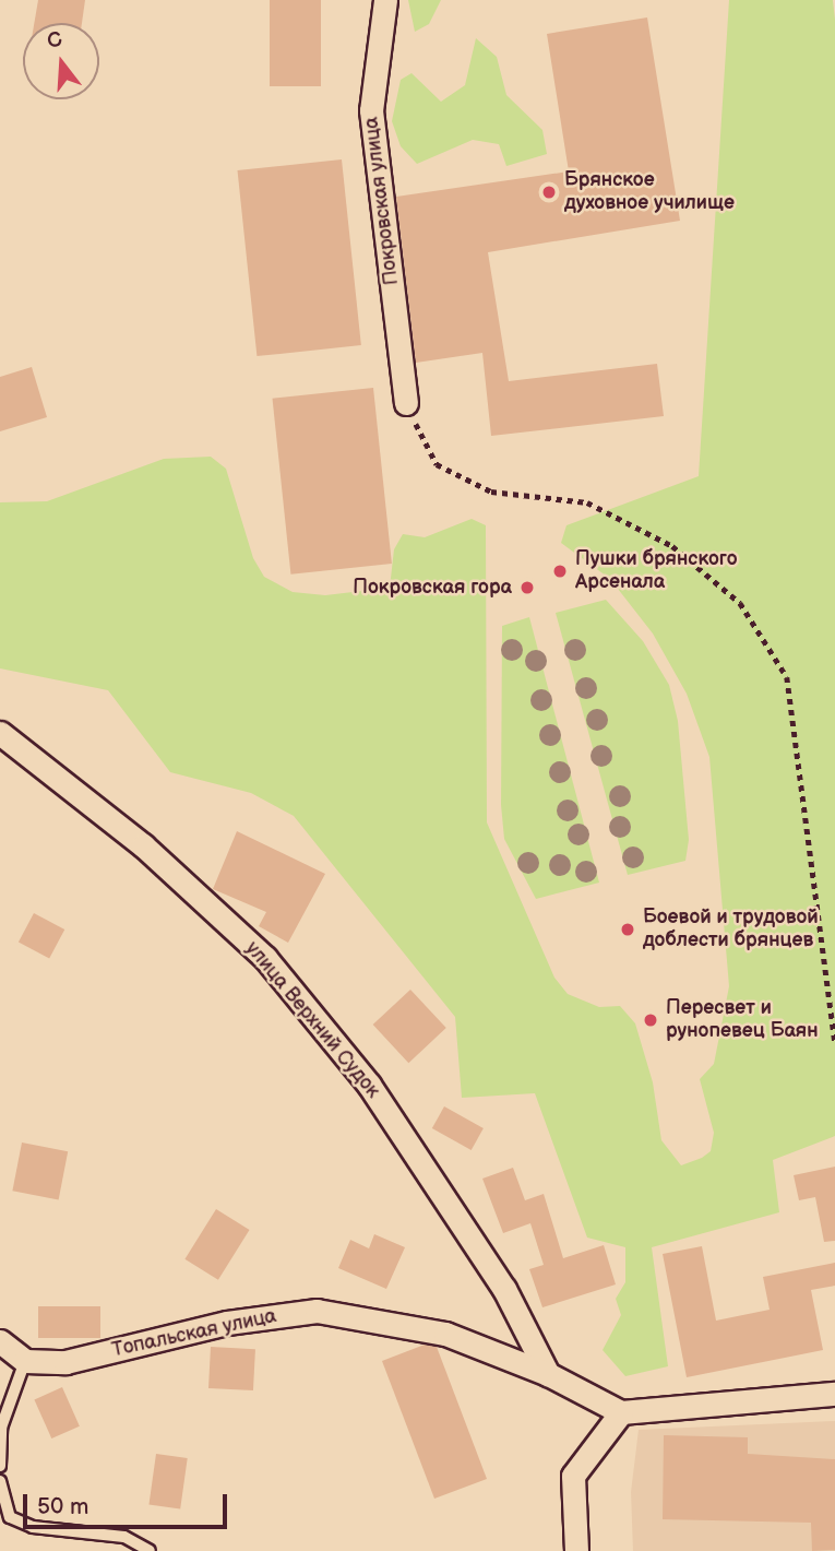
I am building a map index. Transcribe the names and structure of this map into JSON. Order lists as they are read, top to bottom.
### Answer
{
  "streets": {
    "street": ["Покровская улица", "улица Верхний Судок", "Топальская улица"]
  },
  "crossings": [
    ["улица Верхний Судок", "Топальская улица"]
  ],
  "places": [
    "Брянское духовное училище",
    "Пушки брянского Арсенала",
    "Покровская гора",
    "Боевой и трудовой доблести брянцев",
    "Пересвет и рунопевец Баян"
  ],
  "scale_bar": "50 m",
  "north": "top"
}
